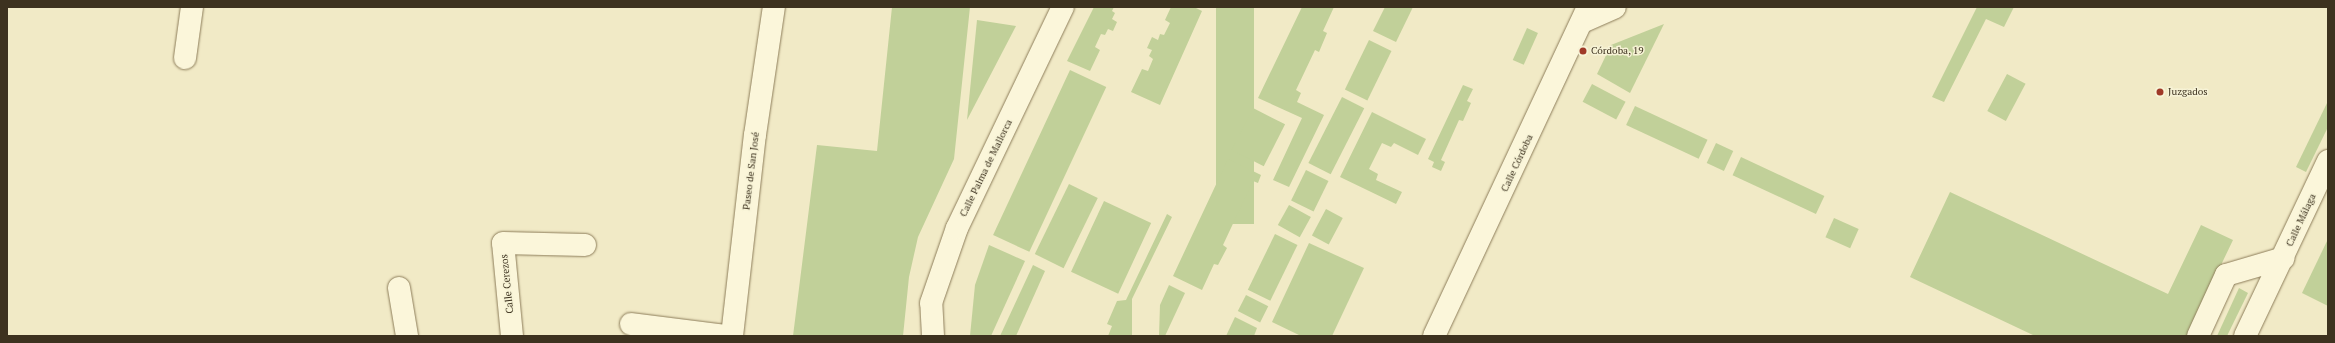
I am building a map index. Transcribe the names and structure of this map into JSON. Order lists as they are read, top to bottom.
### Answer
{
  "streets": {
    "street": [
      "Calle Córdoba",
      "Calle Palma de Mallorca",
      "Paseo de San José",
      "Calle Málaga",
      "Calle Cerezos"
    ]
  },
  "places": ["Córdoba, 19", "Juzgados"]
}
